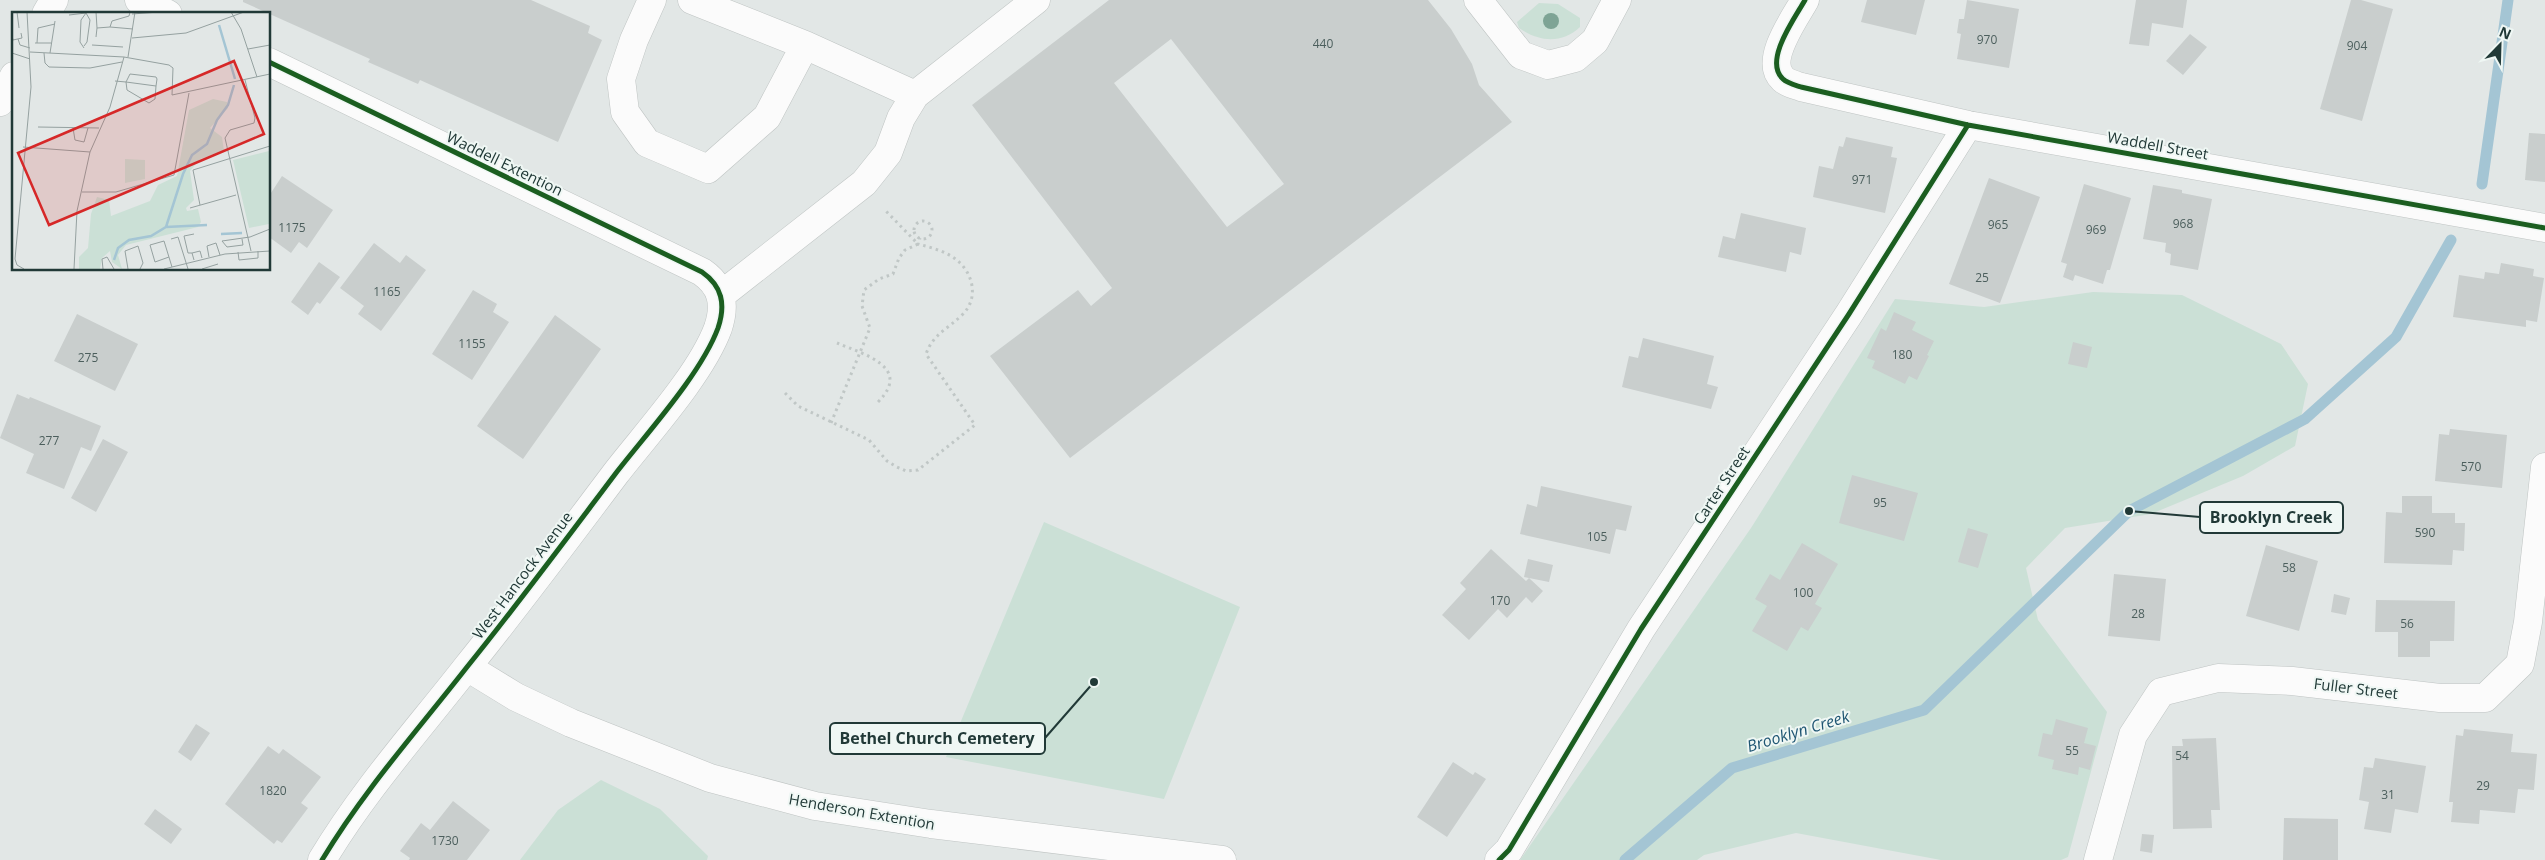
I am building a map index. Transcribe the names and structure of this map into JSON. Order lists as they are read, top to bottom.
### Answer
{
  "streets": {
    "street": [
      "Waddell Street",
      "Waddell Extention",
      "Carter Street",
      "West Hancock Avenue",
      "Fuller Street",
      "Henderson Extention"
    ]
  },
  "crossings": [
    ["Waddell Street", "Carter Street"],
    ["Waddell Extention", "West Hancock Avenue"],
    ["West Hancock Avenue", "Henderson Extention"]
  ],
  "water": ["Brooklyn Creek"],
  "places": ["Brooklyn Creek", "Bethel Church Cemetery"],
  "house_numbers": [
    "970",
    "440",
    "904",
    "971",
    "968",
    "965",
    "1175",
    "969",
    "25",
    "1165",
    "1155",
    "180",
    "275",
    "277",
    "570",
    "95",
    "590",
    "105",
    "58",
    "100",
    "170",
    "28",
    "56",
    "55",
    "54",
    "29",
    "1820",
    "31",
    "1730"
  ],
  "north": "top right"
}
